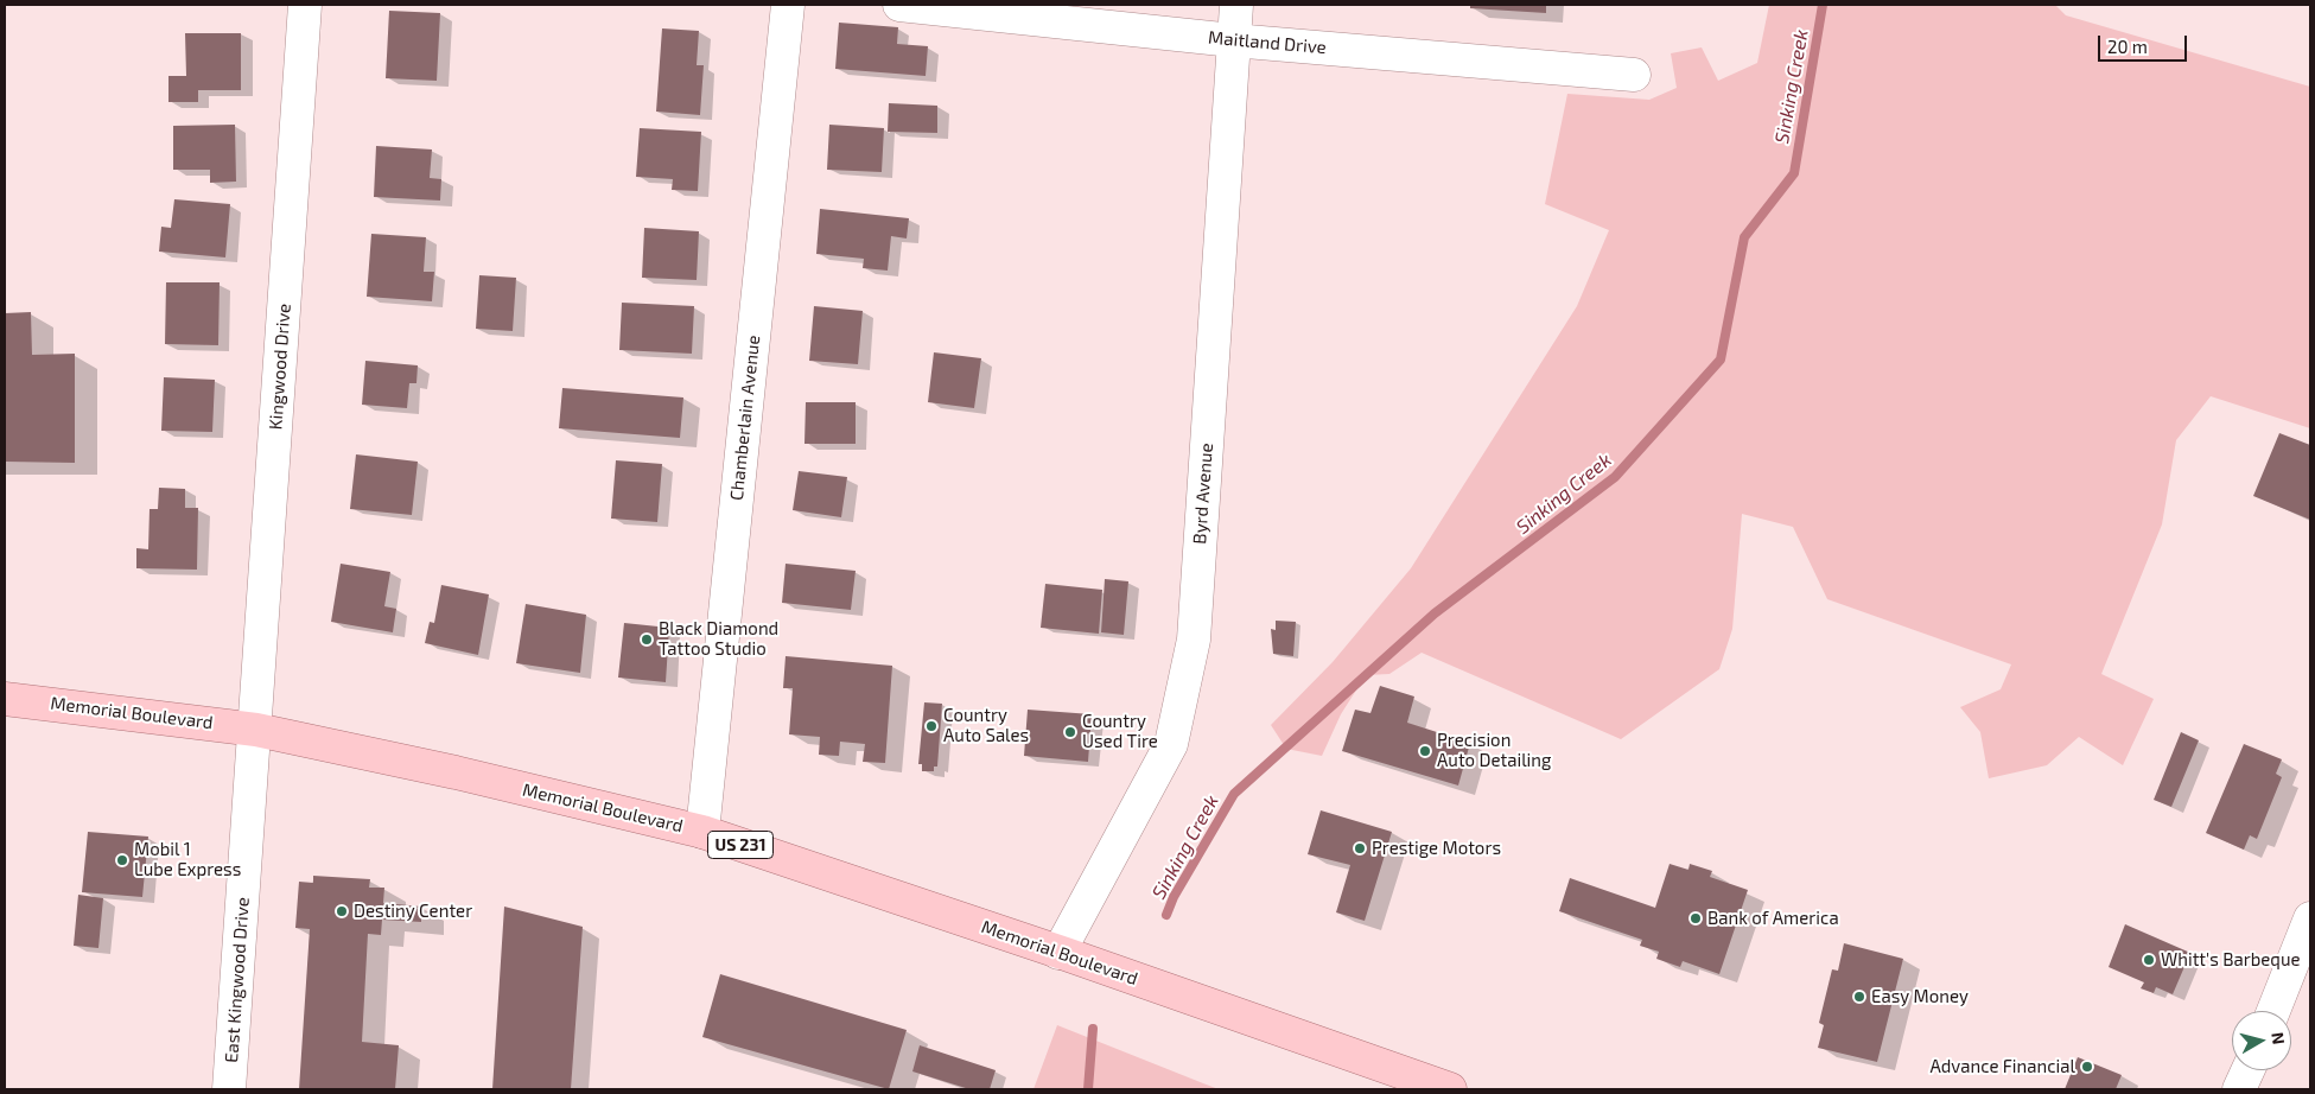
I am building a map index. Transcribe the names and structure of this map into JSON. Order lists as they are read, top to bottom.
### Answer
{
  "streets": {
    "main road": ["Memorial Boulevard", "US 231"],
    "street": [
      "Maitland Drive",
      "Kingwood Drive",
      "Chamberlain Avenue",
      "Byrd Avenue",
      "East Kingwood Drive"
    ]
  },
  "crossings": [
    ["Maitland Drive", "Byrd Avenue"],
    ["Kingwood Drive", "Memorial Boulevard"],
    ["Kingwood Drive", "East Kingwood Drive"],
    ["Chamberlain Avenue", "Memorial Boulevard"],
    ["Byrd Avenue", "Memorial Boulevard"],
    ["Memorial Boulevard", "East Kingwood Drive"]
  ],
  "water": ["Sinking Creek"],
  "places": [
    "Black Diamond Tattoo Studio",
    "Country Auto Sales",
    "Country Used Tire",
    "Precision Auto Detailing",
    "Prestige Motors",
    "Mobil 1 Lube Express",
    "Destiny Center",
    "Bank of America",
    "Whitt's Barbeque",
    "Easy Money",
    "Advance Financial"
  ],
  "scale_bar": "20 m",
  "north": "right"
}
